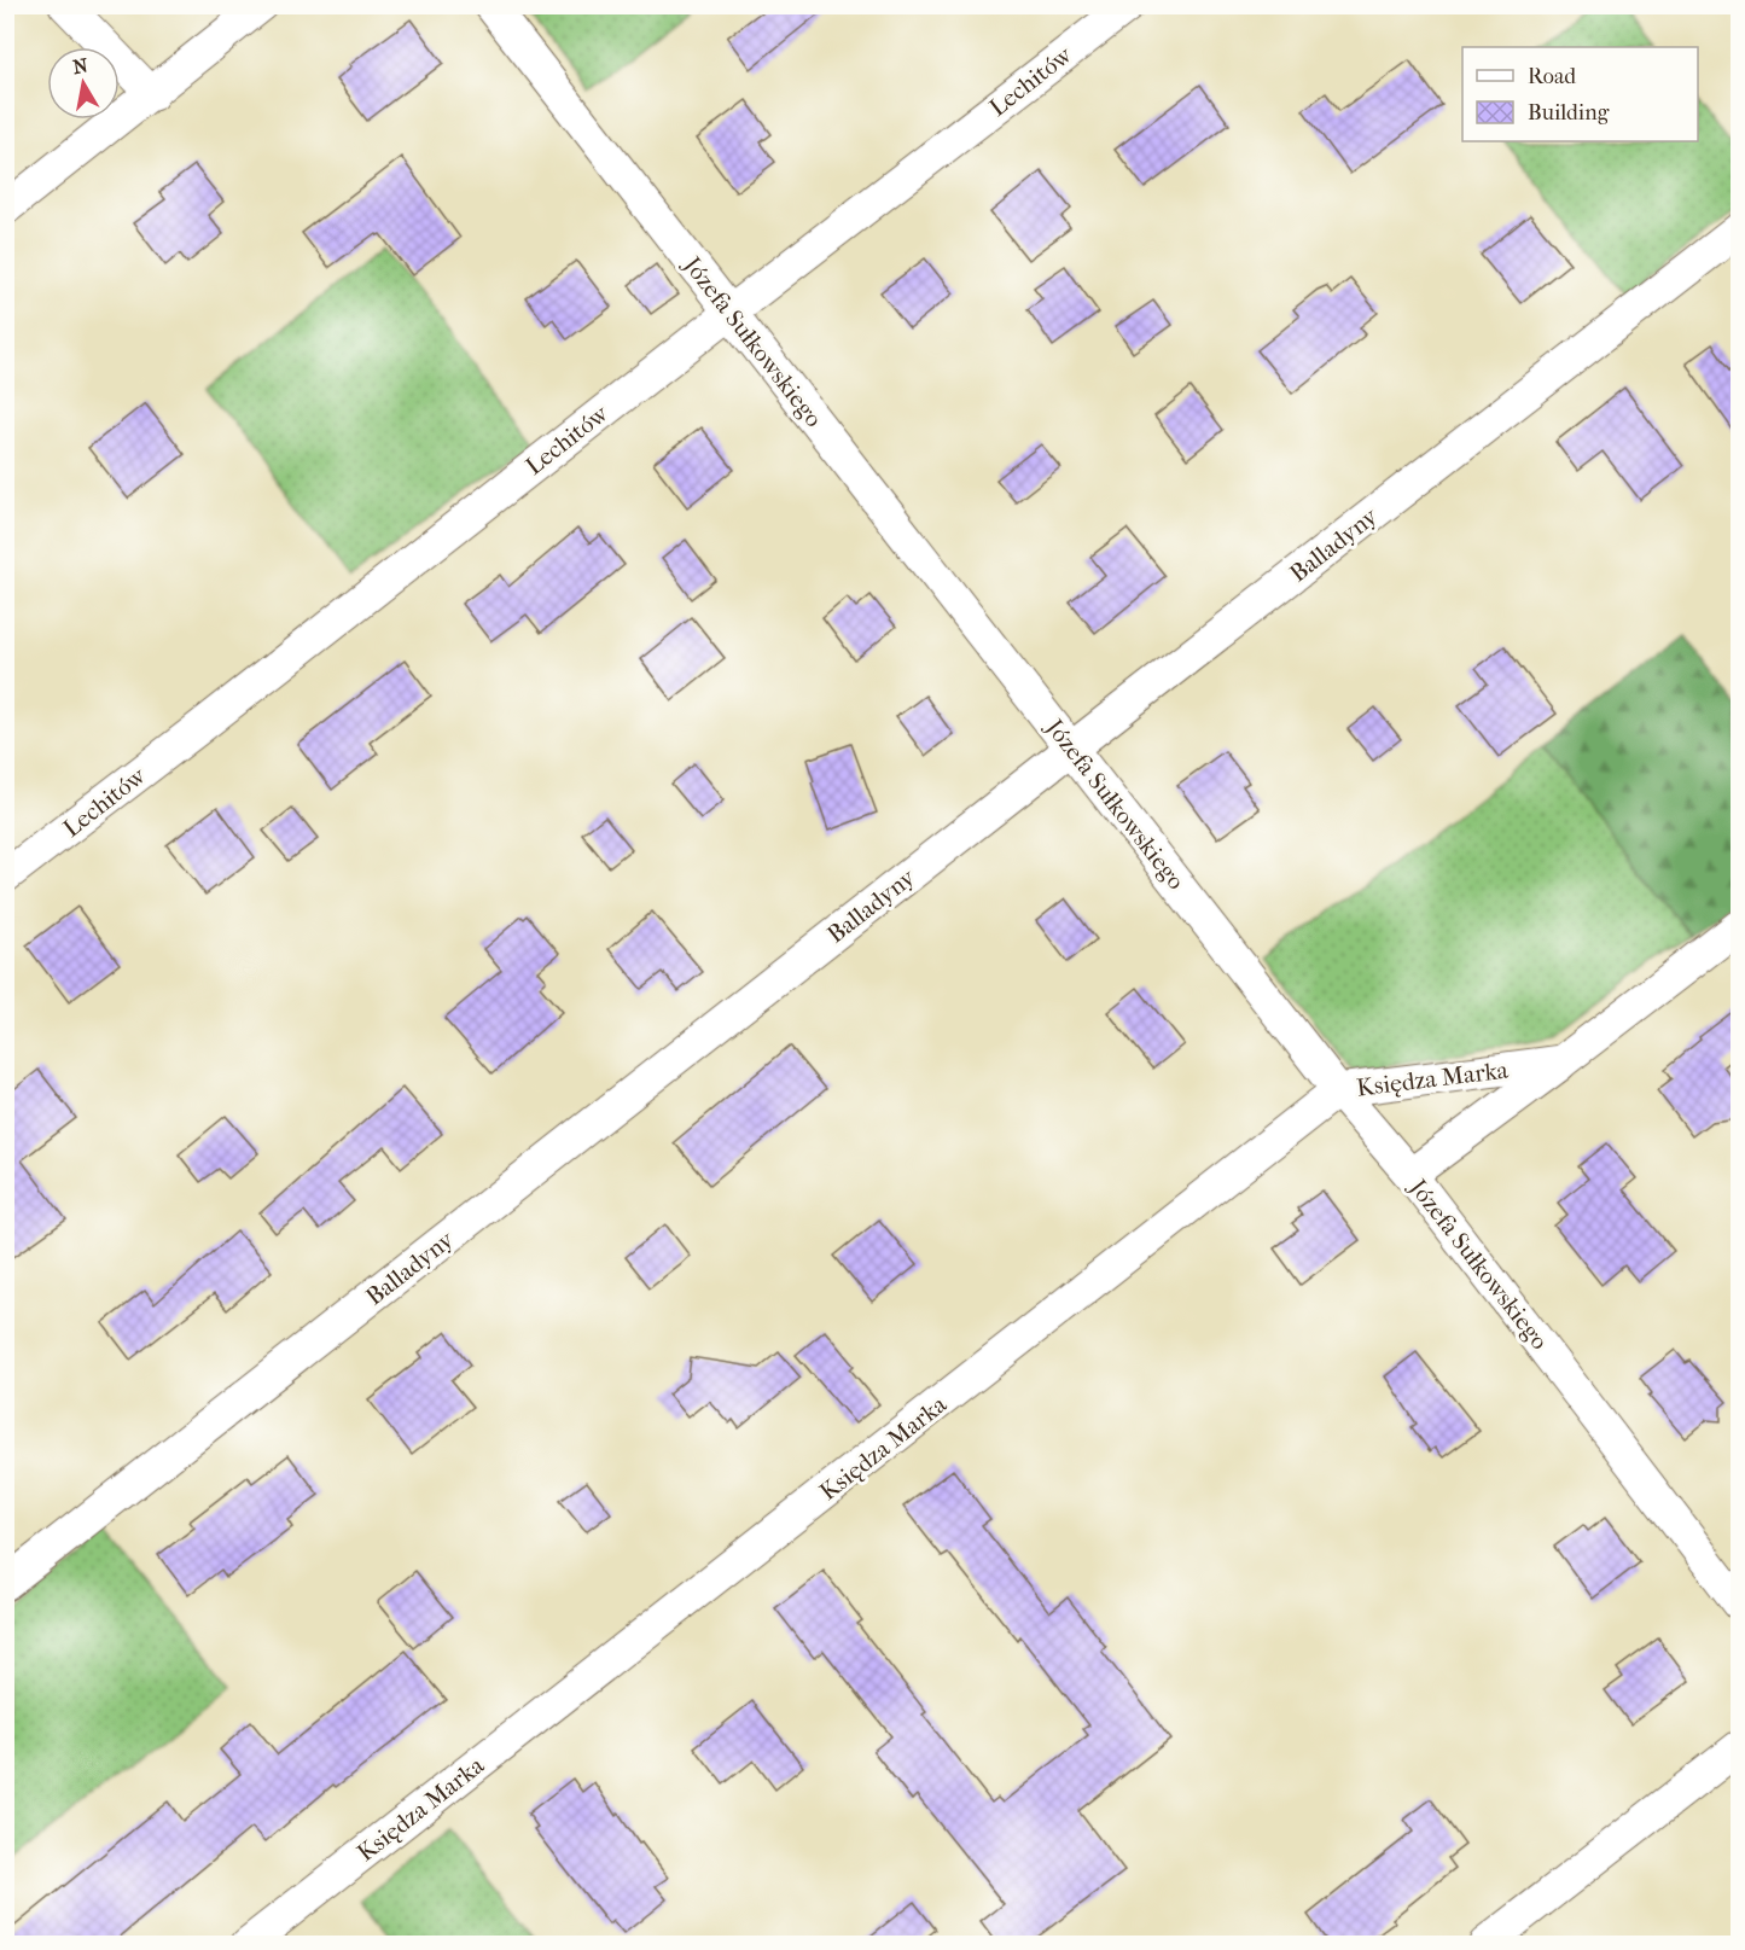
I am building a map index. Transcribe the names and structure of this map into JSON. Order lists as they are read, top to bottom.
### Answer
{
  "streets": {
    "street": [
      "Lechitów",
      "Józefa Sułkowskiego",
      "Balladyny",
      "Księdza Marka"
    ]
  },
  "crossings": [
    ["Lechitów", "Józefa Sułkowskiego"],
    ["Józefa Sułkowskiego", "Balladyny"],
    ["Józefa Sułkowskiego", "Księdza Marka"]
  ],
  "legend": ["Road", "Building"],
  "north": "top"
}
